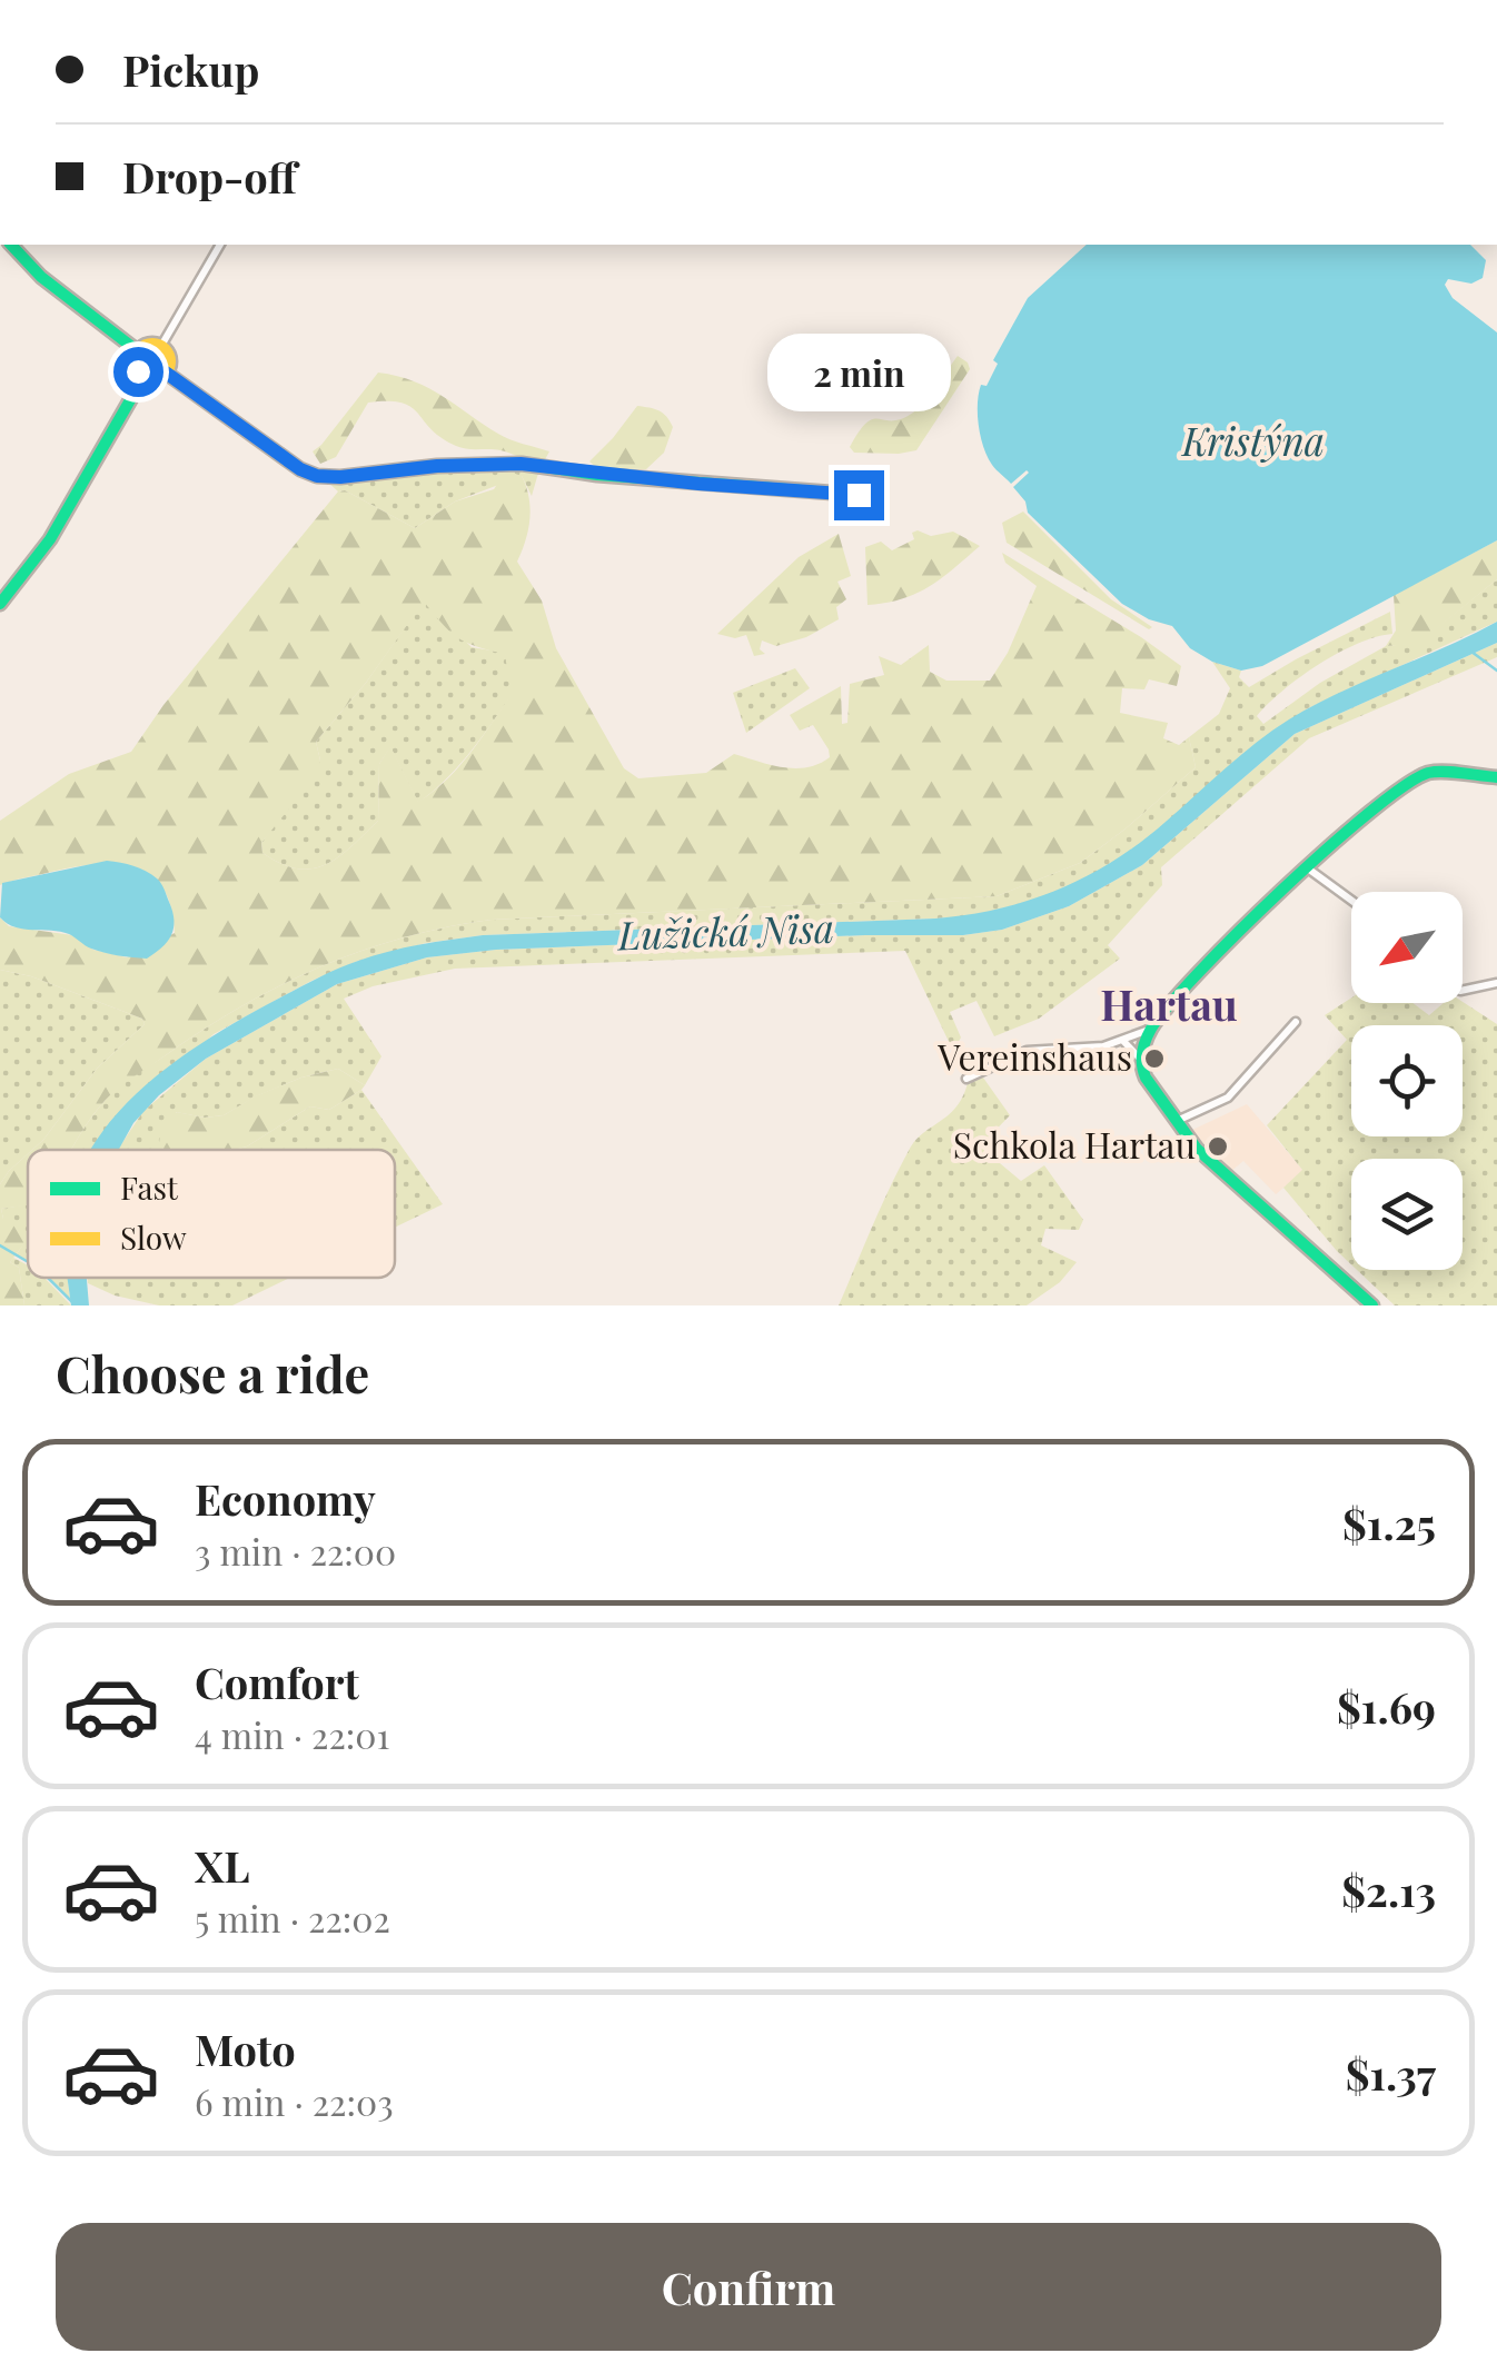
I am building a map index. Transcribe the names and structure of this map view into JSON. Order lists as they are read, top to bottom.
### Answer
{
  "districts": ["Hartau"],
  "water": ["Kristýna", "Lužická Nisa"],
  "places": ["Vereinshaus", "Schkola Hartau"],
  "legend": ["Fast", "Slow"],
  "north": "bottom left",
  "page": {
    "banner": ["Pickup", "Drop-off"],
    "bubble": "2 min",
    "heading": "Choose a ride",
    "list": [
      {
        "name": "Economy",
        "note": "3 min · 22:00",
        "value": "$1.25"
      },
      {
        "name": "Comfort",
        "note": "4 min · 22:01",
        "value": "$1.69"
      },
      {
        "name": "XL",
        "note": "5 min · 22:02",
        "value": "$2.13"
      },
      {
        "name": "Moto",
        "note": "6 min · 22:03",
        "value": "$1.37"
      }
    ],
    "buttons": "Confirm"
  }
}
